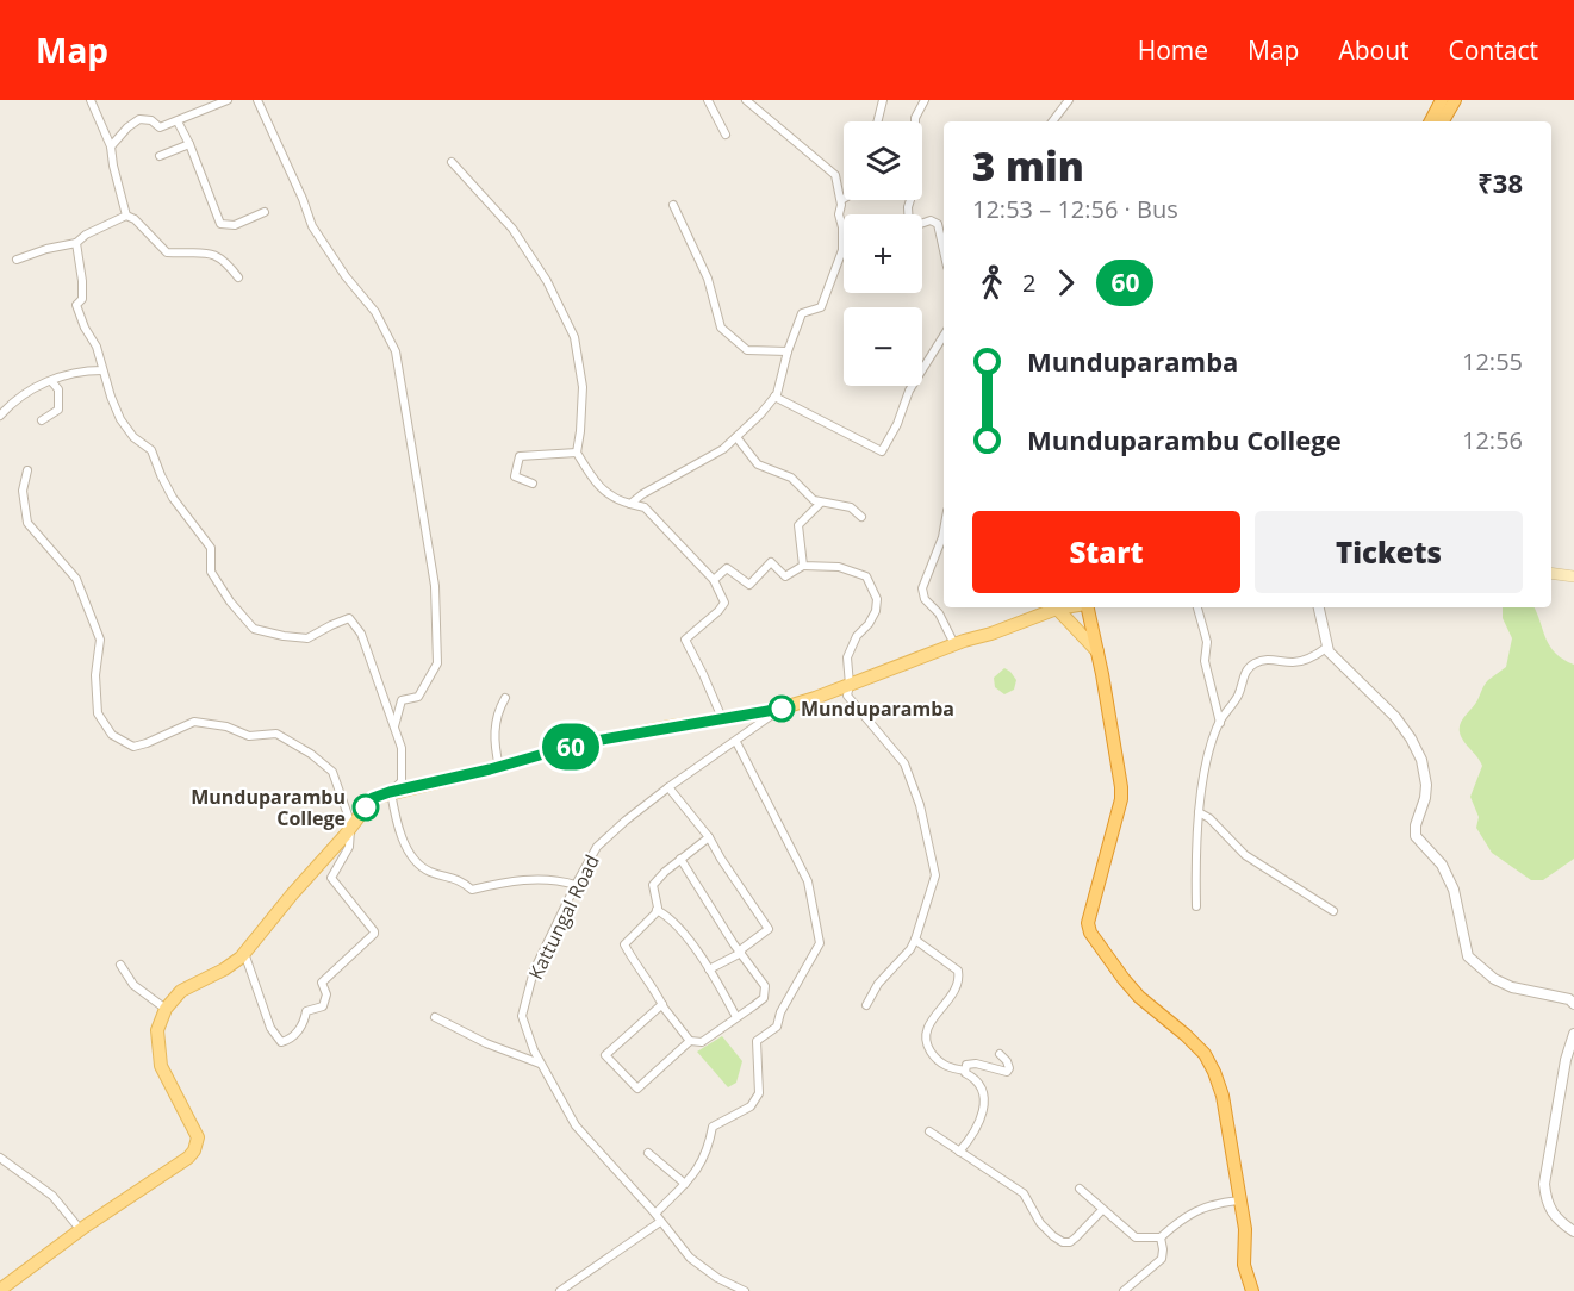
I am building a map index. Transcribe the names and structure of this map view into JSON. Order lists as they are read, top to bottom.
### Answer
{
  "streets": {
    "street": ["Kattungal Road"]
  },
  "places": ["Munduparamba", "Munduparambu College"],
  "lines": ["bus line 60"],
  "page": {
    "header": "Map",
    "nav": [
      "Home",
      "Map",
      "About",
      "Contact"
    ],
    "on_map": "60",
    "map_buttons": ["+", "−"],
    "heading": ["3 min", "12:53 – 12:56 · Bus", "₹38"],
    "legs": ["2", "60"],
    "list": [
      {
        "name": "Munduparamba",
        "value": "12:55"
      },
      {
        "name": "Munduparambu College",
        "value": "12:56"
      }
    ],
    "buttons": ["Start", "Tickets"]
  }
}
